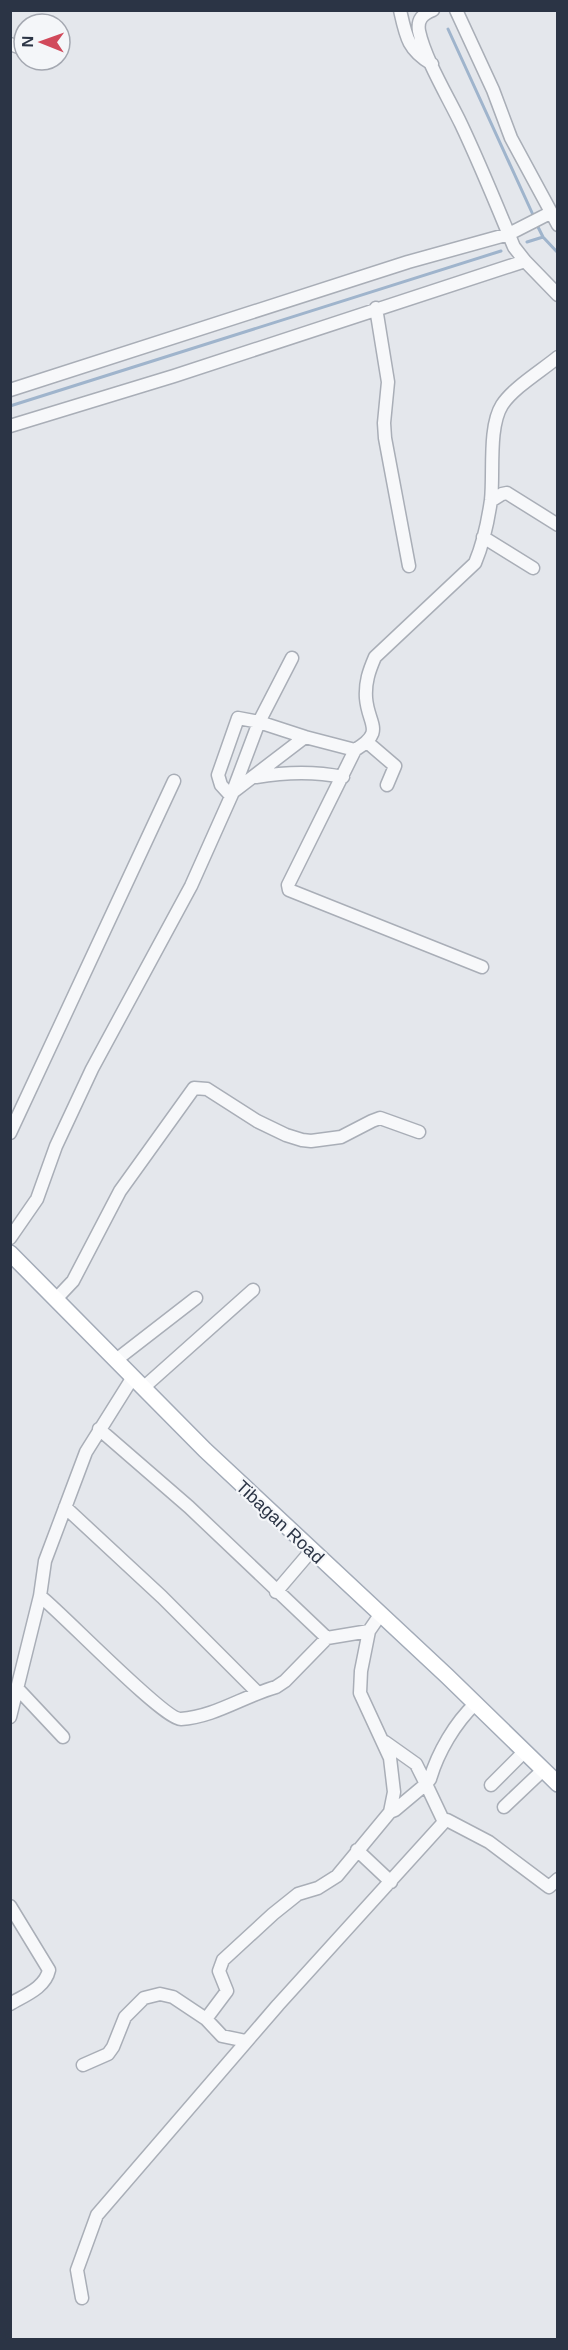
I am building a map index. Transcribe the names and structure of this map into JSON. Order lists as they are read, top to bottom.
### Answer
{
  "streets": {
    "main road": ["Tibagan Road"]
  },
  "north": "left"
}
